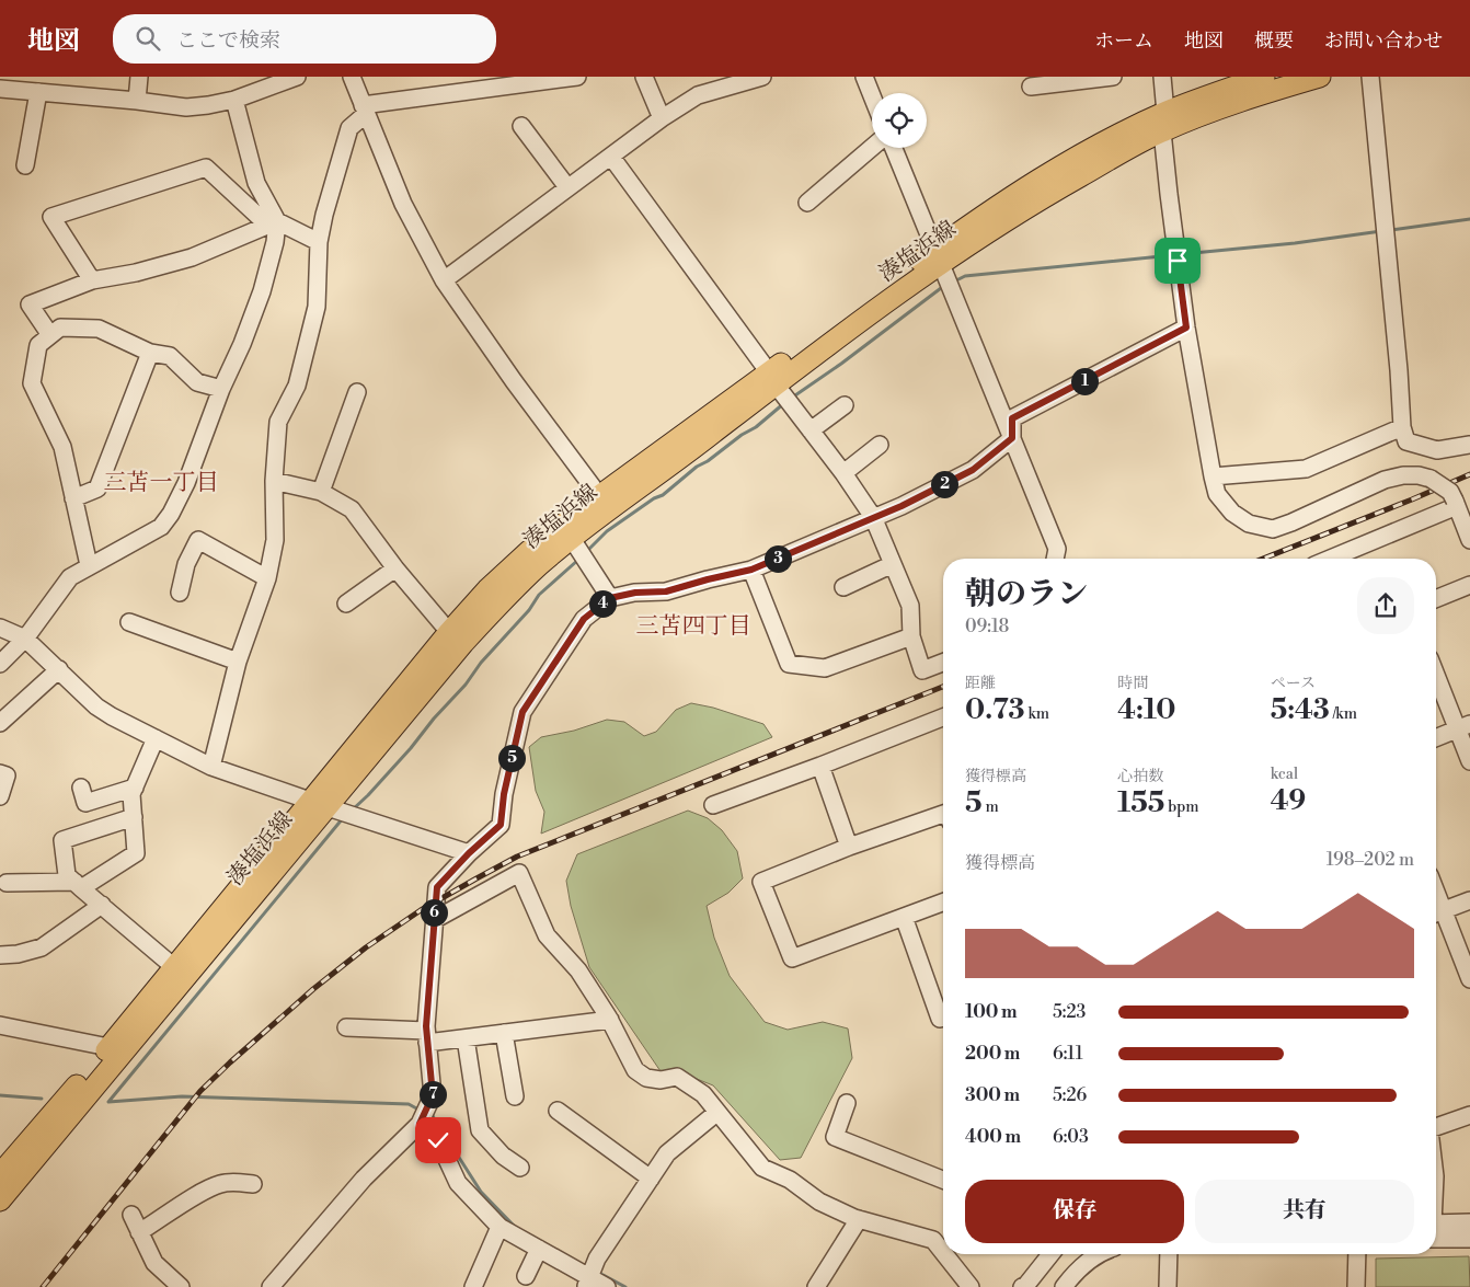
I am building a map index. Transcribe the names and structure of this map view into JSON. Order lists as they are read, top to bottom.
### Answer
{
  "streets": {
    "main road": ["湊塩浜線"]
  },
  "districts": ["三苫一丁目", "三苫四丁目"],
  "page": {
    "header": "地図",
    "search": "ここで検索",
    "nav": [
      "ホーム",
      "地図",
      "概要",
      "お問い合わせ"
    ],
    "pins": [
      "1",
      "2",
      "3",
      "4",
      "5",
      "6",
      "7"
    ],
    "heading": ["朝のラン", "09:18"],
    "stats": [
      ["距離", "0.73 km"],
      ["時間", "4:10"],
      ["ペース", "5:43 /km"],
      ["獲得標高", "5 m"],
      ["心拍数", "155 bpm"],
      ["kcal", "49"]
    ],
    "chart": ["獲得標高", "198–202 m"],
    "list": [
      {
        "name": "100 m",
        "note": "5:23"
      },
      {
        "name": "200 m",
        "note": "6:11"
      },
      {
        "name": "300 m",
        "note": "5:26"
      },
      {
        "name": "400 m",
        "note": "6:03"
      }
    ],
    "buttons": ["保存", "共有"]
  }
}
